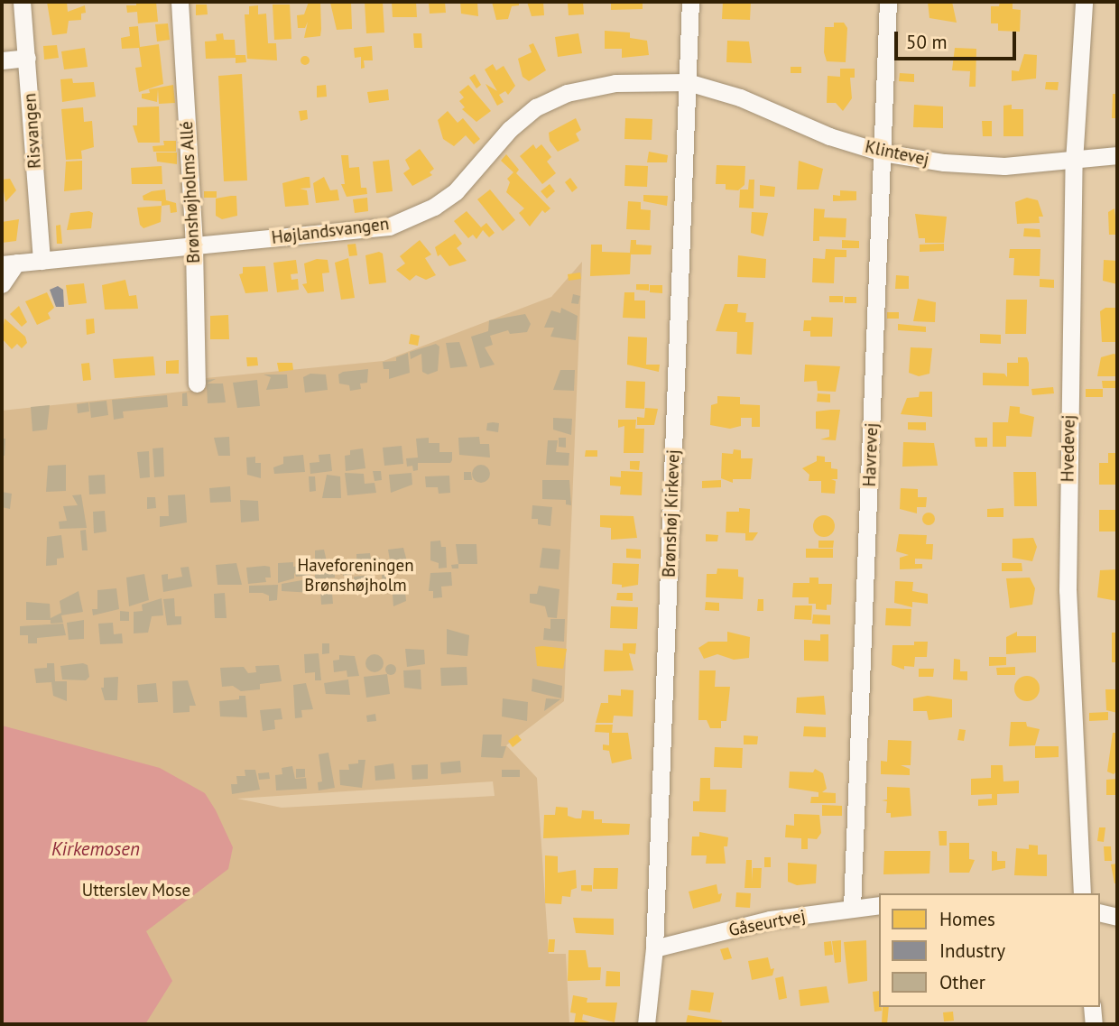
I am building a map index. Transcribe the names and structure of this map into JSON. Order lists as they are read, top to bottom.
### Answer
{
  "streets": {
    "street": [
      "Risvangen",
      "Klintevej",
      "Brønshøjholms Allé",
      "Højlandsvangen",
      "Hvedevej",
      "Havrevej",
      "Brønshøj Kirkevej",
      "Gåseurtvej"
    ]
  },
  "crossings": [
    ["Risvangen", "Højlandsvangen"],
    ["Klintevej", "Højlandsvangen"],
    ["Klintevej", "Hvedevej"],
    ["Klintevej", "Havrevej"],
    ["Klintevej", "Brønshøj Kirkevej"],
    ["Brønshøjholms Allé", "Højlandsvangen"],
    ["Højlandsvangen", "Brønshøj Kirkevej"],
    ["Havrevej", "Gåseurtvej"],
    ["Brønshøj Kirkevej", "Gåseurtvej"]
  ],
  "water": ["Kirkemosen"],
  "parks": ["Haveforeningen Brønshøjholm", "Utterslev Mose"],
  "legend": ["Homes", "Industry", "Other"],
  "scale_bar": "50 m"
}
